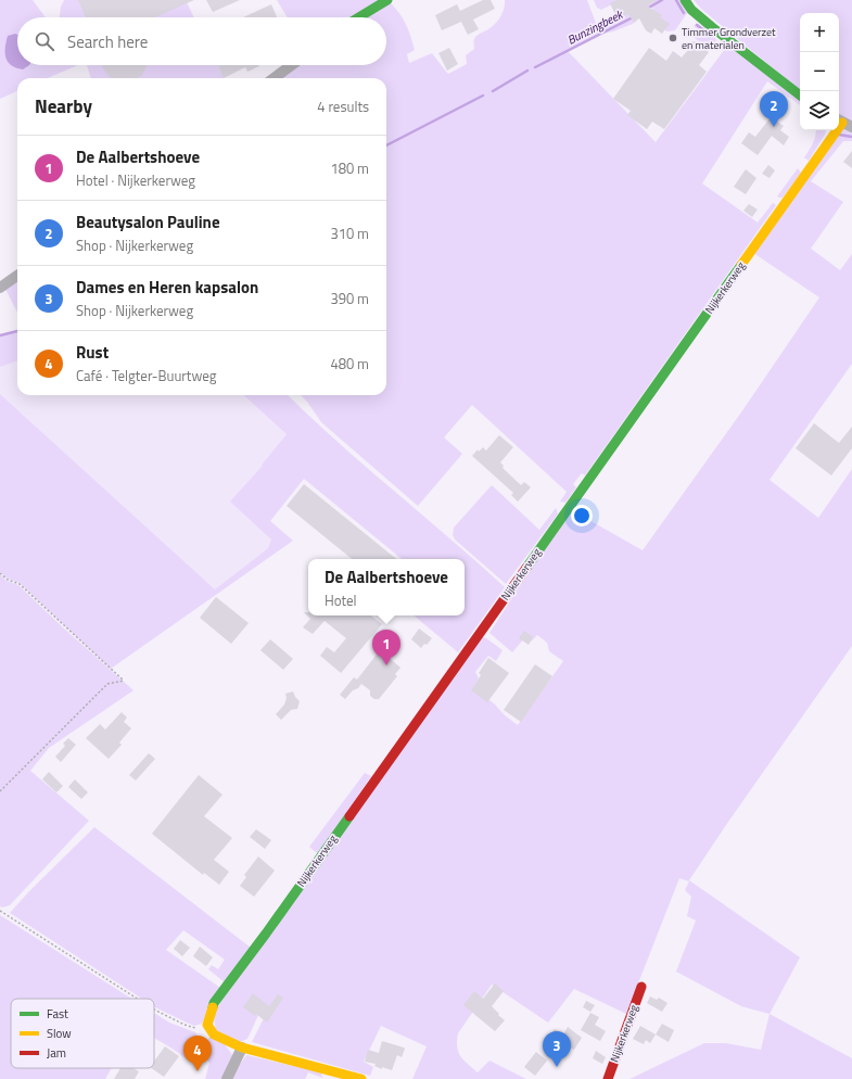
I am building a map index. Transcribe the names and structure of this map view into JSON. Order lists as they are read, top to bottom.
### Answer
{
  "streets": {
    "street": ["Nijkerkerweg"]
  },
  "water": ["Bunzingbeek"],
  "places": ["Timmer Grondverzet en materialen"],
  "legend": ["Fast", "Slow", "Jam"],
  "page": {
    "map_buttons": ["+", "−"],
    "search": "Search here",
    "heading": ["Nearby", "4 results"],
    "pins": [
      "2",
      "1",
      "3",
      "4"
    ],
    "list": [
      {
        "mark": "1",
        "name": "De Aalbertshoeve",
        "note": "Hotel · Nijkerkerweg",
        "value": "180 m"
      },
      {
        "mark": "2",
        "name": "Beautysalon Pauline",
        "note": "Shop · Nijkerkerweg",
        "value": "310 m"
      },
      {
        "mark": "3",
        "name": "Dames en Heren kapsalon",
        "note": "Shop · Nijkerkerweg",
        "value": "390 m"
      },
      {
        "mark": "4",
        "name": "Rust",
        "note": "Café · Telgter-Buurtweg",
        "value": "480 m"
      }
    ],
    "popup": ["De Aalbertshoeve", "Hotel"]
  }
}
